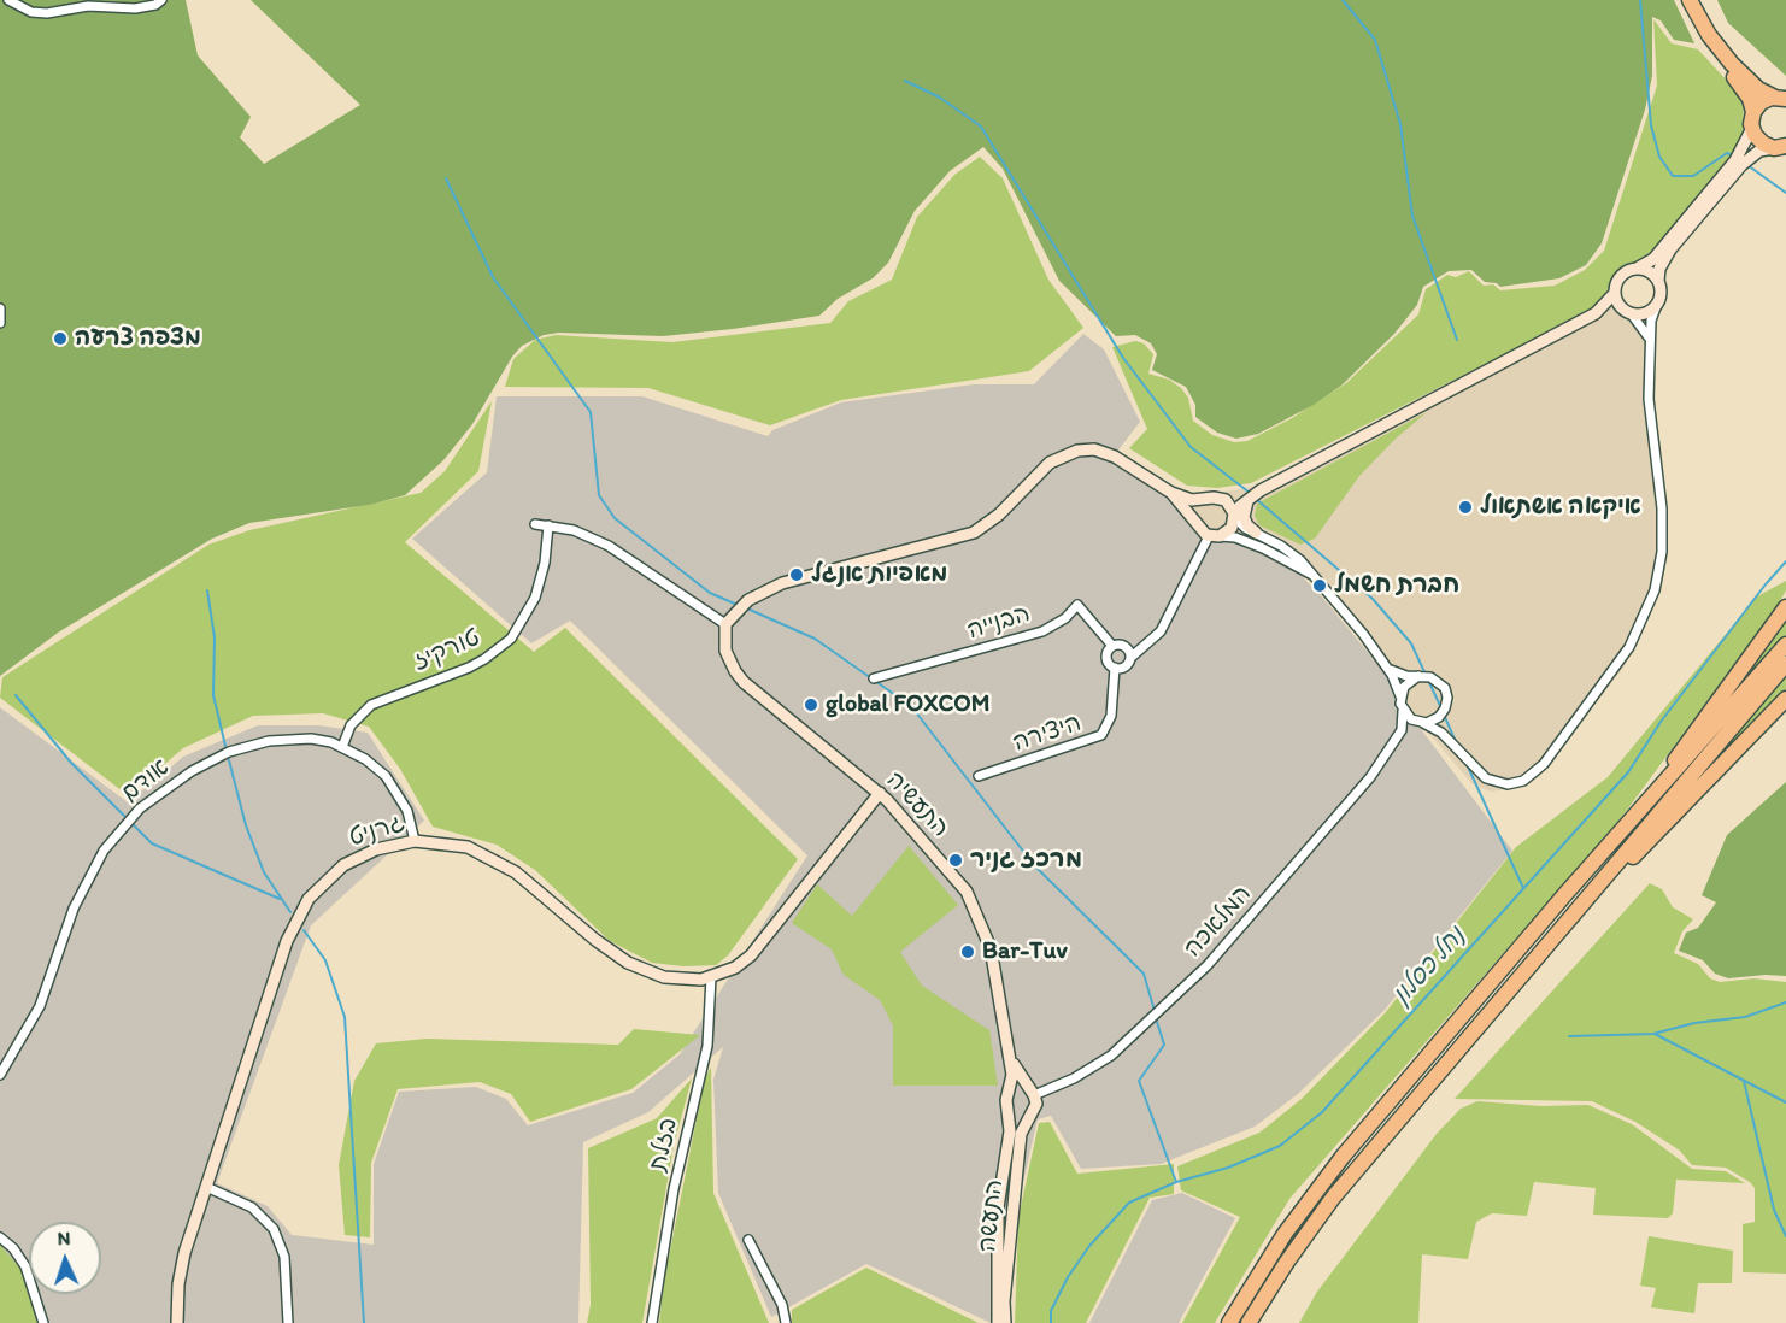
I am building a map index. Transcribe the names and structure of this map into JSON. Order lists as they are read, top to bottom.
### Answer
{
  "streets": {
    "street": [
      "הבנייה",
      "טורקיז",
      "היצירה",
      "אודם",
      "התעשיה",
      "גרניט",
      "המלאכה",
      "בזלת",
      "התעשה"
    ]
  },
  "crossings": [
    ["הבנייה", "היצירה"],
    ["טורקיז", "אודם"],
    ["אודם", "גרניט"],
    ["התעשיה", "גרניט"],
    ["התעשיה", "המלאכה"],
    ["התעשיה", "התעשה"],
    ["גרניט", "בזלת"],
    ["המלאכה", "התעשה"]
  ],
  "water": ["נחל כסלון"],
  "places": [
    "מצפה צרעה",
    "איקאה אשתאול",
    "מאפיות אנגל",
    "חברת חשמל",
    "global FOXCOM",
    "מרכז גניר",
    "Bar-Tuv"
  ],
  "north": "top"
}
